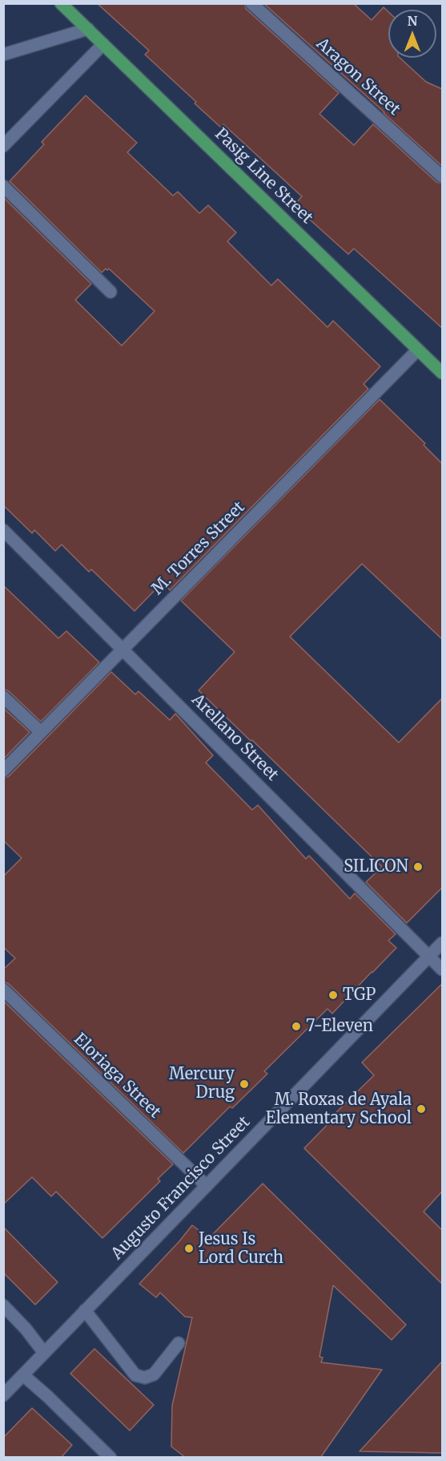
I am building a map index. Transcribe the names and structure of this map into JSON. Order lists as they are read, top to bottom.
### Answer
{
  "streets": {
    "main road": ["Pasig Line Street"],
    "street": [
      "Aragon Street",
      "M. Torres Street",
      "Arellano Street",
      "Eloriaga Street",
      "Augusto Francisco Street"
    ]
  },
  "crossings": [
    ["Pasig Line Street", "M. Torres Street"],
    ["M. Torres Street", "Arellano Street"],
    ["Arellano Street", "Augusto Francisco Street"],
    ["Eloriaga Street", "Augusto Francisco Street"]
  ],
  "places": [
    "SILICON",
    "TGP",
    "7-Eleven",
    "Mercury Drug",
    "M. Roxas de Ayala Elementary School",
    "Jesus Is Lord Curch"
  ],
  "north": "top"
}
